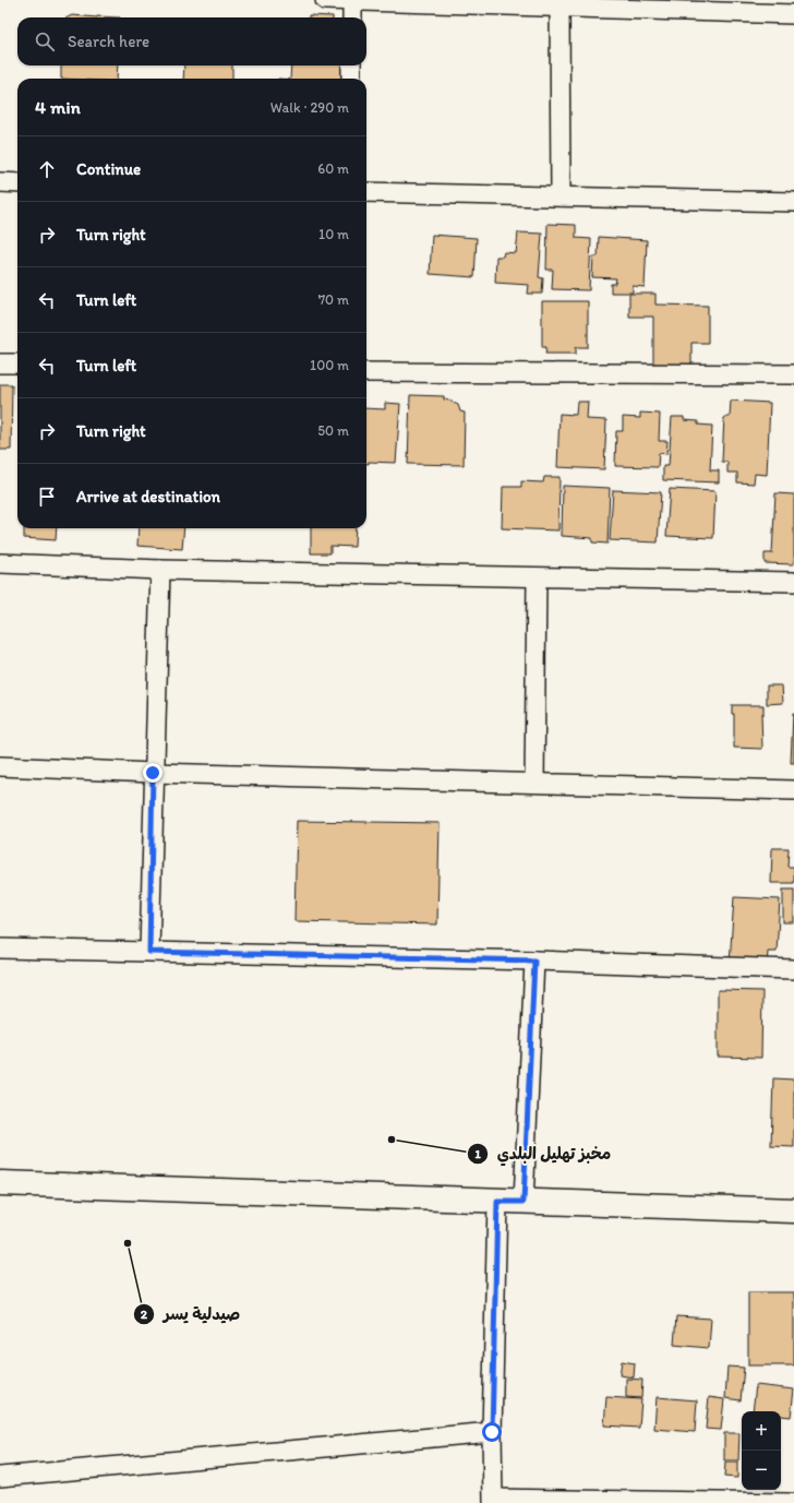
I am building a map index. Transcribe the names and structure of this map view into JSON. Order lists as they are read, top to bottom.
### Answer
{
  "places": ["مخبز تهليل البلدي", "صيدلية يسر"],
  "page": {
    "search": "Search here",
    "heading": ["4 min", "Walk · 290 m"],
    "list": [
      ["Continue", "60 m"],
      ["Turn right", "10 m"],
      ["Turn left", "70 m"],
      ["Turn left", "100 m"],
      ["Turn right", "50 m"],
      "Arrive at destination"
    ],
    "map_buttons": ["+", "−"]
  }
}
